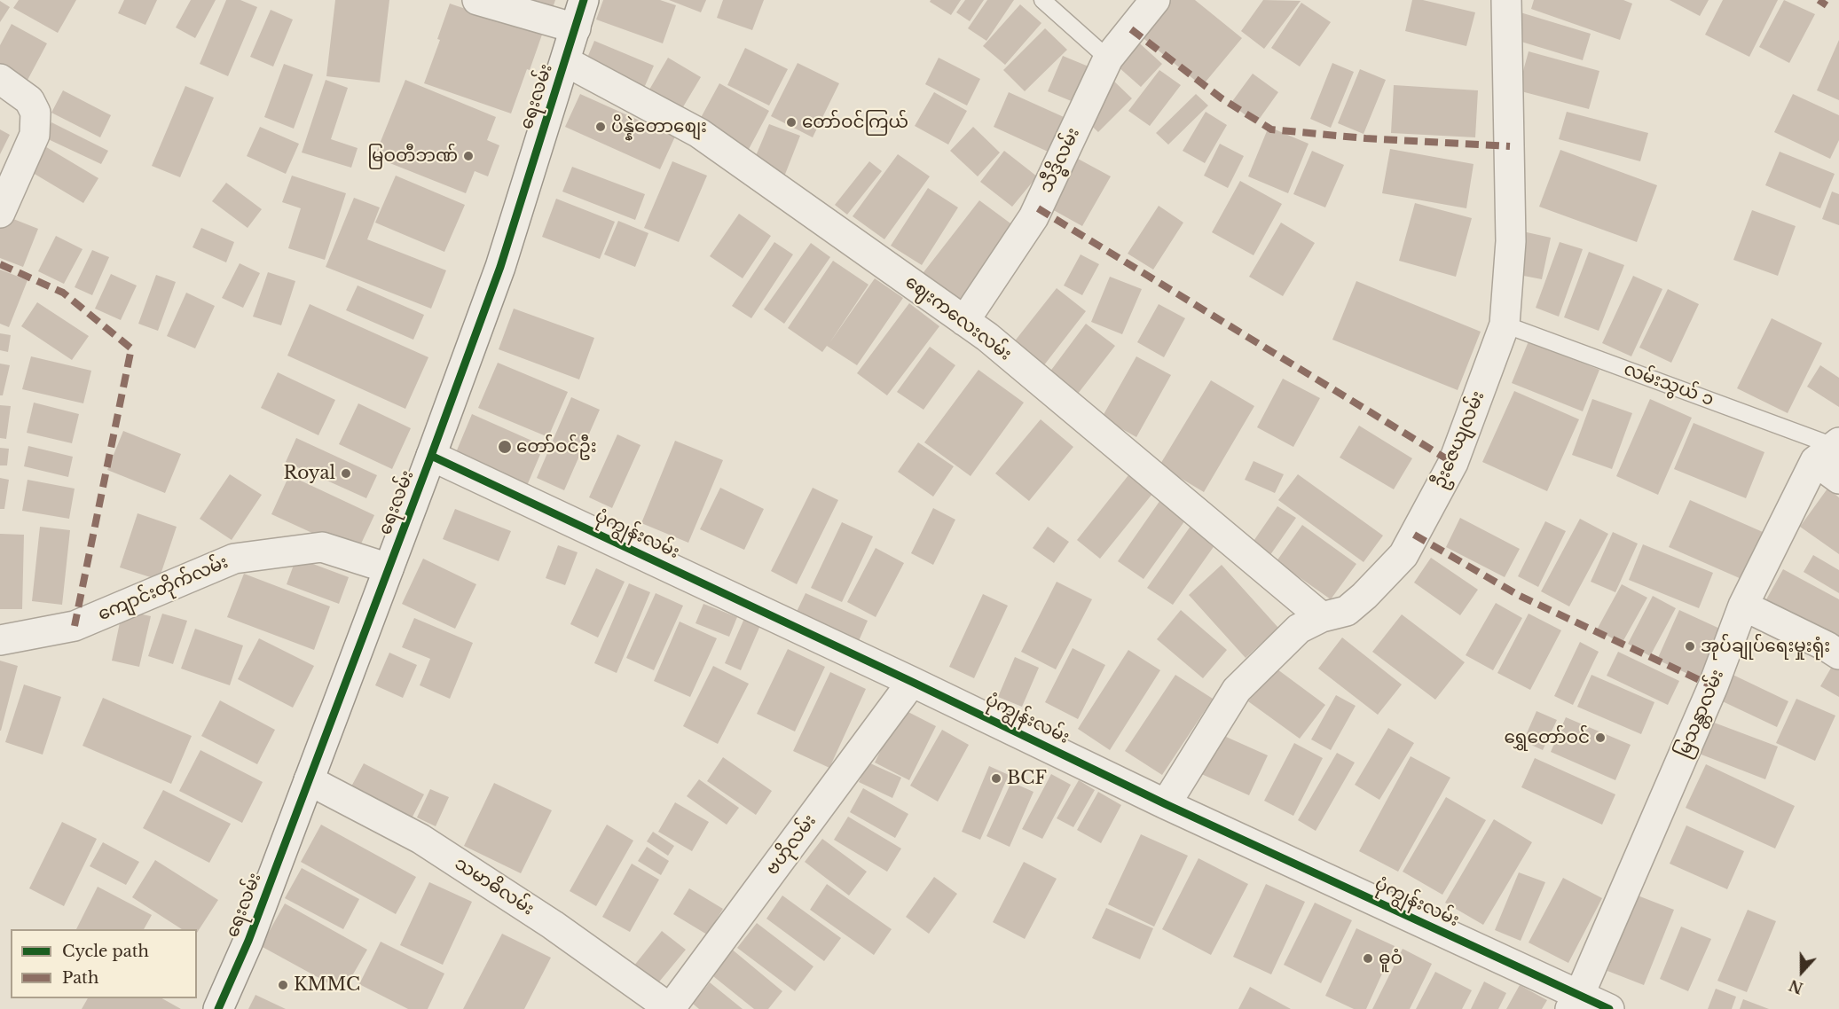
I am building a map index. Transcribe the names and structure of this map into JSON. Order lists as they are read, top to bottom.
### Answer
{
  "streets": {
    "street": [
      "ရေးလမ်း",
      "သီဒ္ဓိလမ်း",
      "ဈေးကလေးလမ်း",
      "ဦးဇေယျလမ်း",
      "ပုံကျွန်းလမ်း",
      "ကျောင်းတိုက်လမ်း",
      "မြသန္တာလမ်း",
      "ဗဟိုလမ်း",
      "သမာဓိလမ်း"
    ],
    "lane": ["လမ်းသွယ် ၁"]
  },
  "crossings": [
    ["ရေးလမ်း", "ဈေးကလေးလမ်း"],
    ["ရေးလမ်း", "ပုံကျွန်းလမ်း"],
    ["ရေးလမ်း", "ကျောင်းတိုက်လမ်း"],
    ["ရေးလမ်း", "သမာဓိလမ်း"],
    ["သီဒ္ဓိလမ်း", "ဈေးကလေးလမ်း"],
    ["ဈေးကလေးလမ်း", "ဦးဇေယျလမ်း"],
    ["လမ်းသွယ် ၁", "ဦးဇေယျလမ်း"],
    ["လမ်းသွယ် ၁", "မြသန္တာလမ်း"],
    ["ဦးဇေယျလမ်း", "ပုံကျွန်းလမ်း"],
    ["ပုံကျွန်းလမ်း", "မြသန္တာလမ်း"],
    ["ပုံကျွန်းလမ်း", "ဗဟိုလမ်း"],
    ["ဗဟိုလမ်း", "သမာဓိလမ်း"]
  ],
  "places": [
    "တော်ဝင်ကြယ်",
    "ပိန္နဲတောစျေး",
    "မြဝတီဘဏ်",
    "တော်ဝင်ဦး",
    "Royal",
    "အုပ်ချုပ်ရေးမှုးရုံး",
    "ရွှေတော်ဝင်",
    "BCF",
    "ဓူဝံ",
    "KMMC"
  ],
  "legend": ["Cycle path", "Path"],
  "north": "bottom"
}
